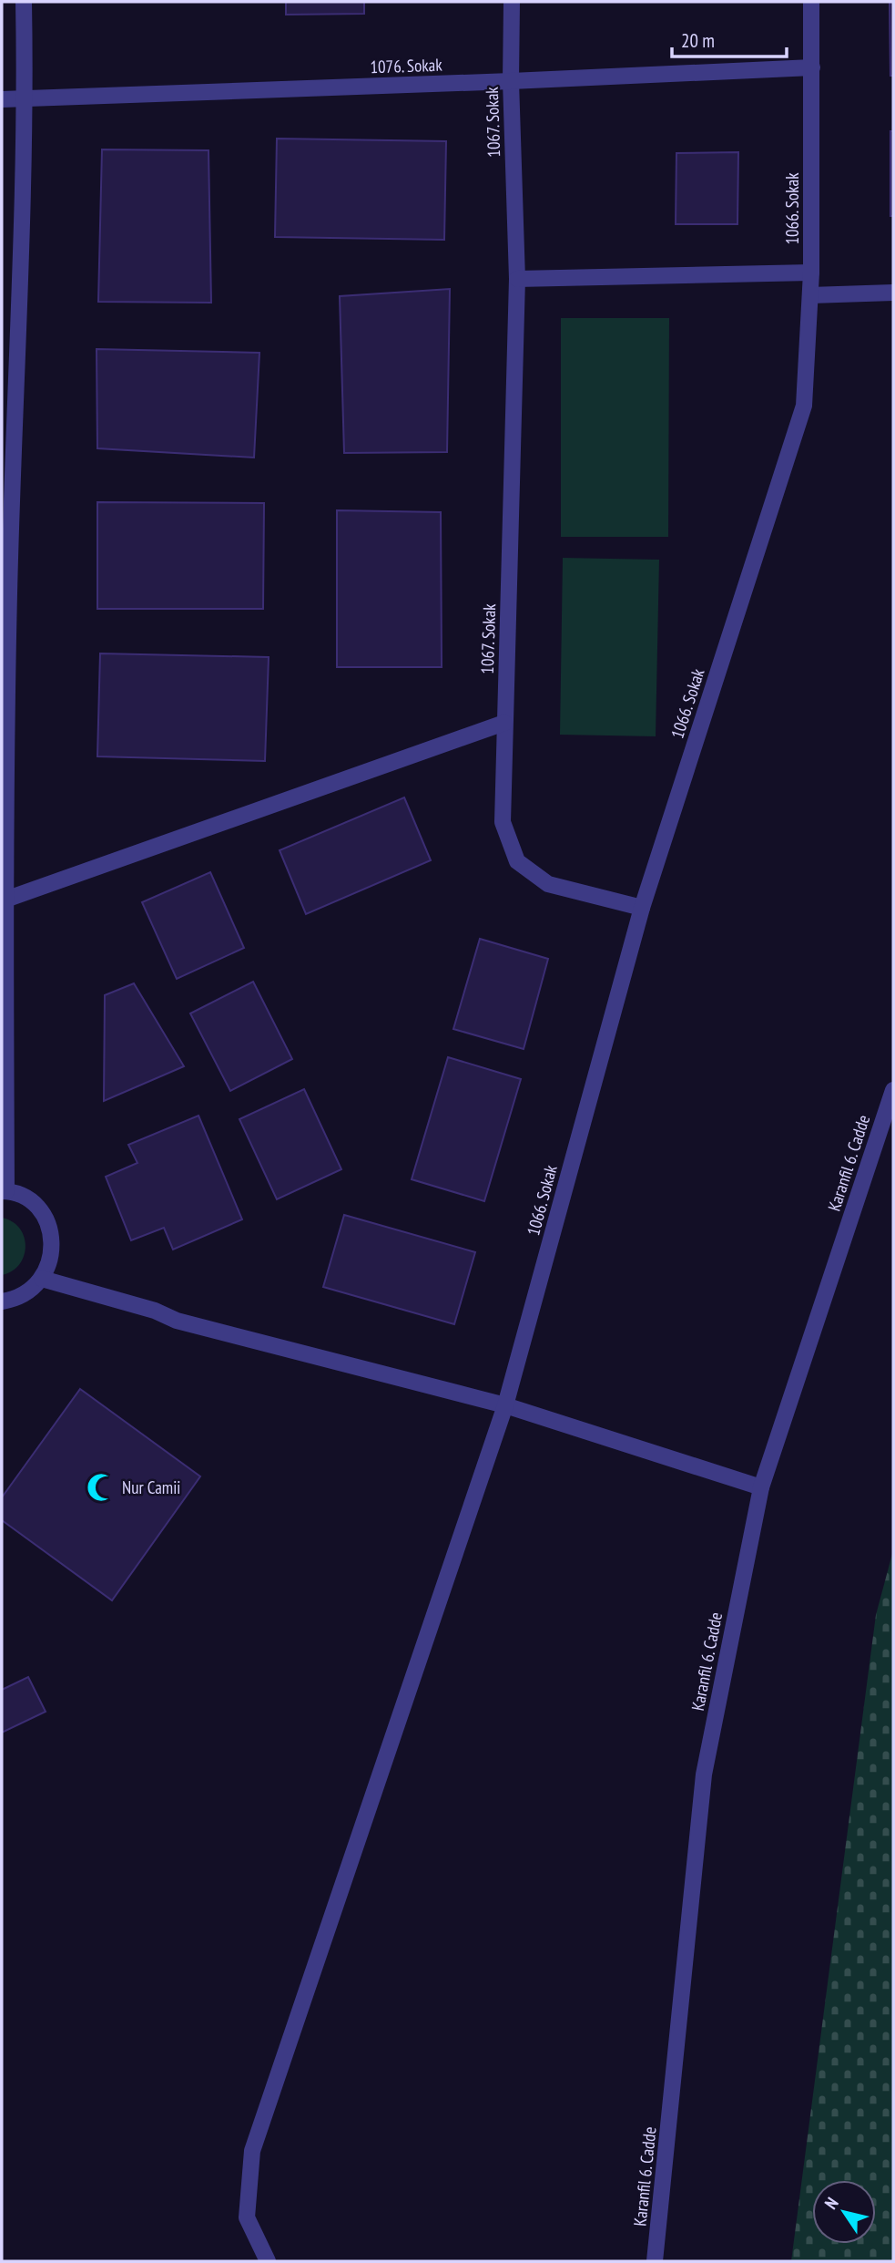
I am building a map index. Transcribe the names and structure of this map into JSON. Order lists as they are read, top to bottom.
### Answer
{
  "streets": {
    "street": [
      "1076. Sokak",
      "1067. Sokak",
      "1066. Sokak",
      "Karanfil 6. Cadde"
    ]
  },
  "crossings": [
    ["1076. Sokak", "1067. Sokak"],
    ["1076. Sokak", "1066. Sokak"],
    ["1067. Sokak", "1066. Sokak"]
  ],
  "places": {
    "mosque": ["Nur Camii"]
  },
  "scale_bar": "20 m",
  "north": "top left"
}
